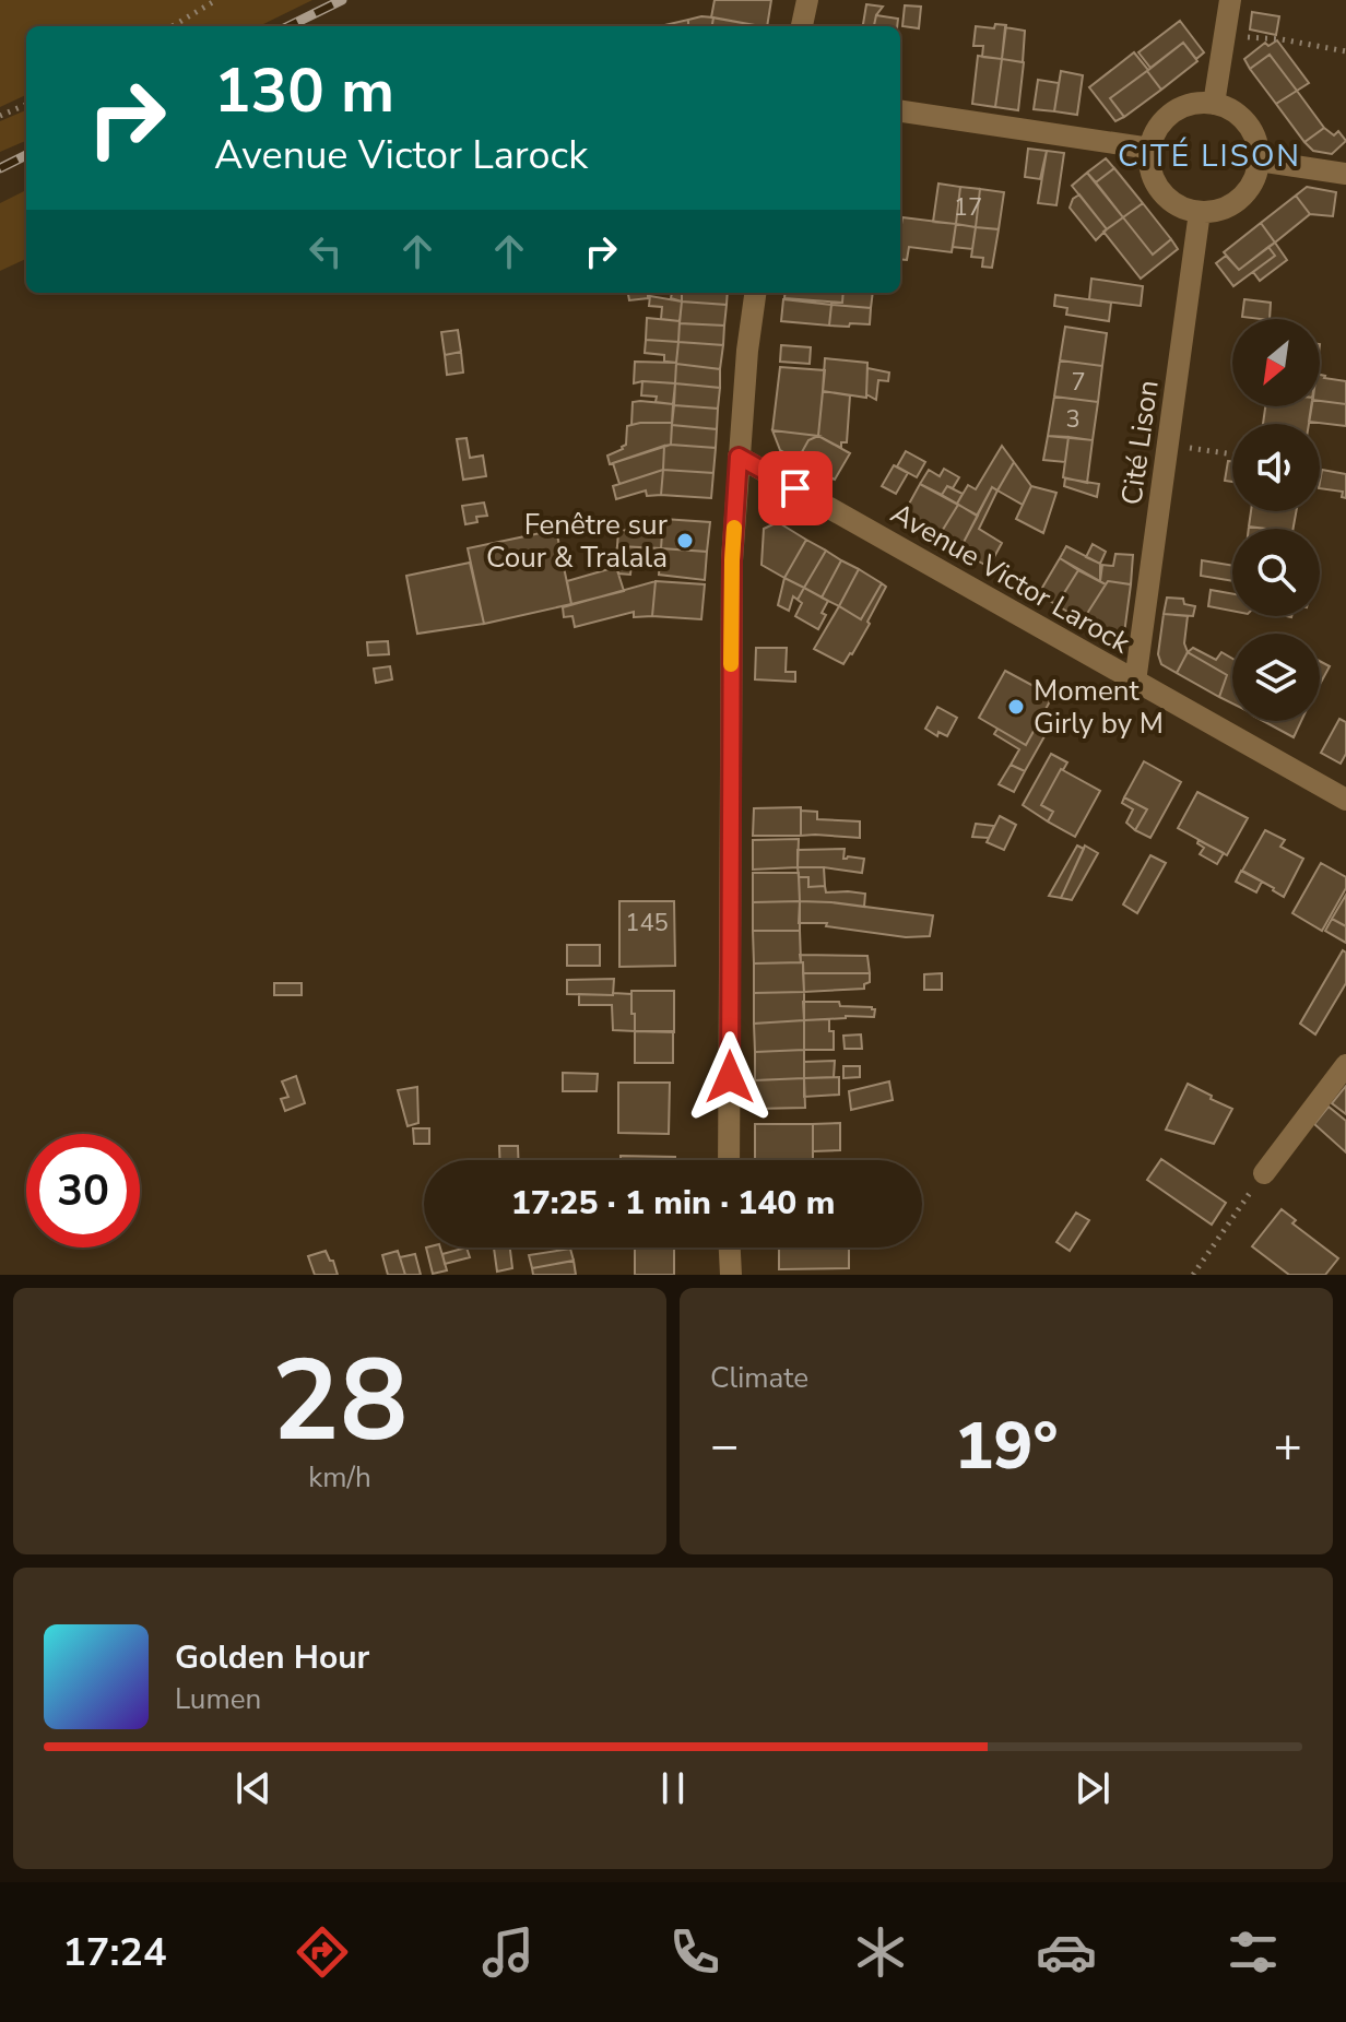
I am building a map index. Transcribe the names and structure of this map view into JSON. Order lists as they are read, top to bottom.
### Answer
{
  "streets": {
    "street": ["Cité Lison", "Avenue Victor Larock"]
  },
  "crossings": [
    ["Cité Lison", "Avenue Victor Larock"]
  ],
  "districts": ["CITÉ LISON"],
  "places": ["Fenêtre sur Cour & Tralala", "Moment Girly by M"],
  "house_numbers": [
    "17",
    "7",
    "3",
    "145"
  ],
  "north": "bottom left",
  "page": {
    "turn": ["130 m", "Avenue Victor Larock"],
    "limit": "30",
    "trip": "17:25 · 1 min · 140 m",
    "tile": [
      ["28", "km/h"],
      "Climate"
    ],
    "heat": ["−", "19°", "+"],
    "song": ["Golden Hour", "Lumen"],
    "tabs": "17:24"
  }
}
